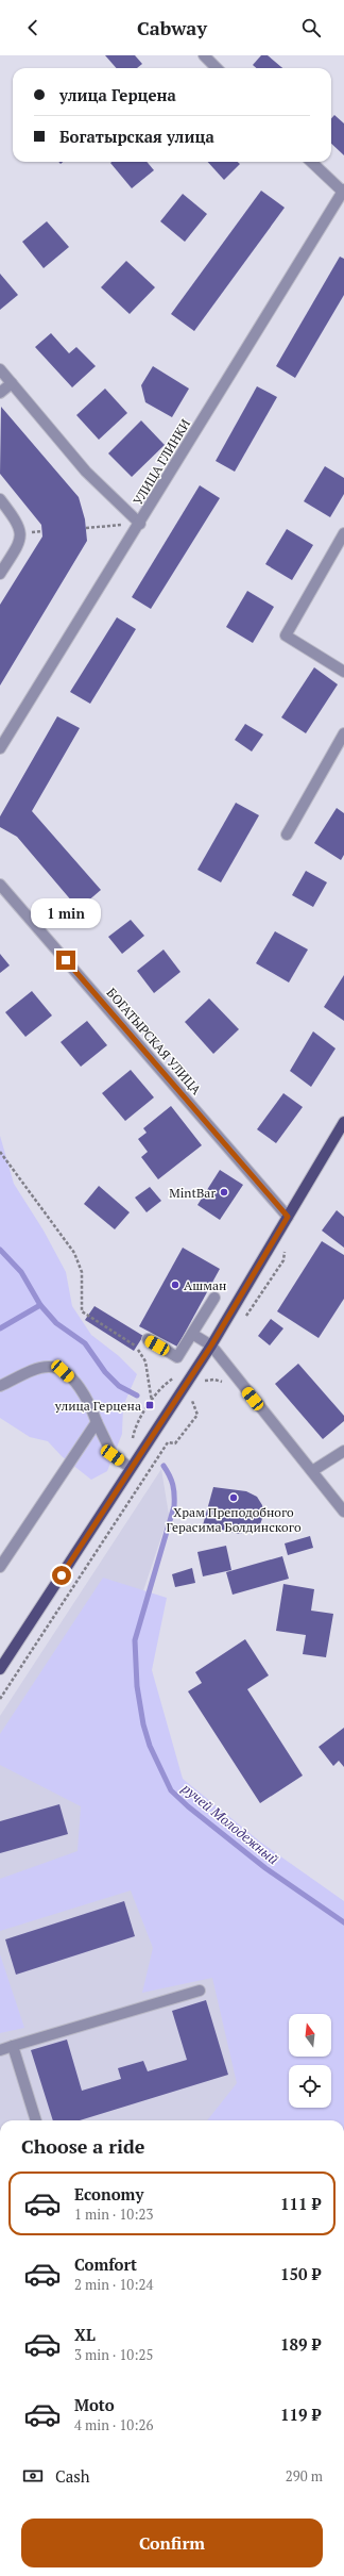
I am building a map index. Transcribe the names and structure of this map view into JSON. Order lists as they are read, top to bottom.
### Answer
{
  "streets": {
    "street": ["УЛИЦА ГЛИНКИ", "БОГАТЫРСКАЯ УЛИЦА"]
  },
  "water": ["ручей Молодежный"],
  "places": {
    "other": ["MintBar", "Ашман", "Храм Преподобного Герасима Болдинского"],
    "transit": ["улица Герцена"]
  },
  "north": "top",
  "page": {
    "header": "Cabway",
    "banner": ["улица Герцена", "Богатырская улица"],
    "bubble": "1 min",
    "heading": "Choose a ride",
    "list": [
      {
        "name": "Economy",
        "note": "1 min · 10:23",
        "value": "111 ₽"
      },
      {
        "name": "Comfort",
        "note": "2 min · 10:24",
        "value": "150 ₽"
      },
      {
        "name": "XL",
        "note": "3 min · 10:25",
        "value": "189 ₽"
      },
      {
        "name": "Moto",
        "note": "4 min · 10:26",
        "value": "119 ₽"
      }
    ],
    "pay": ["Cash", "290 m"],
    "buttons": "Confirm"
  }
}
